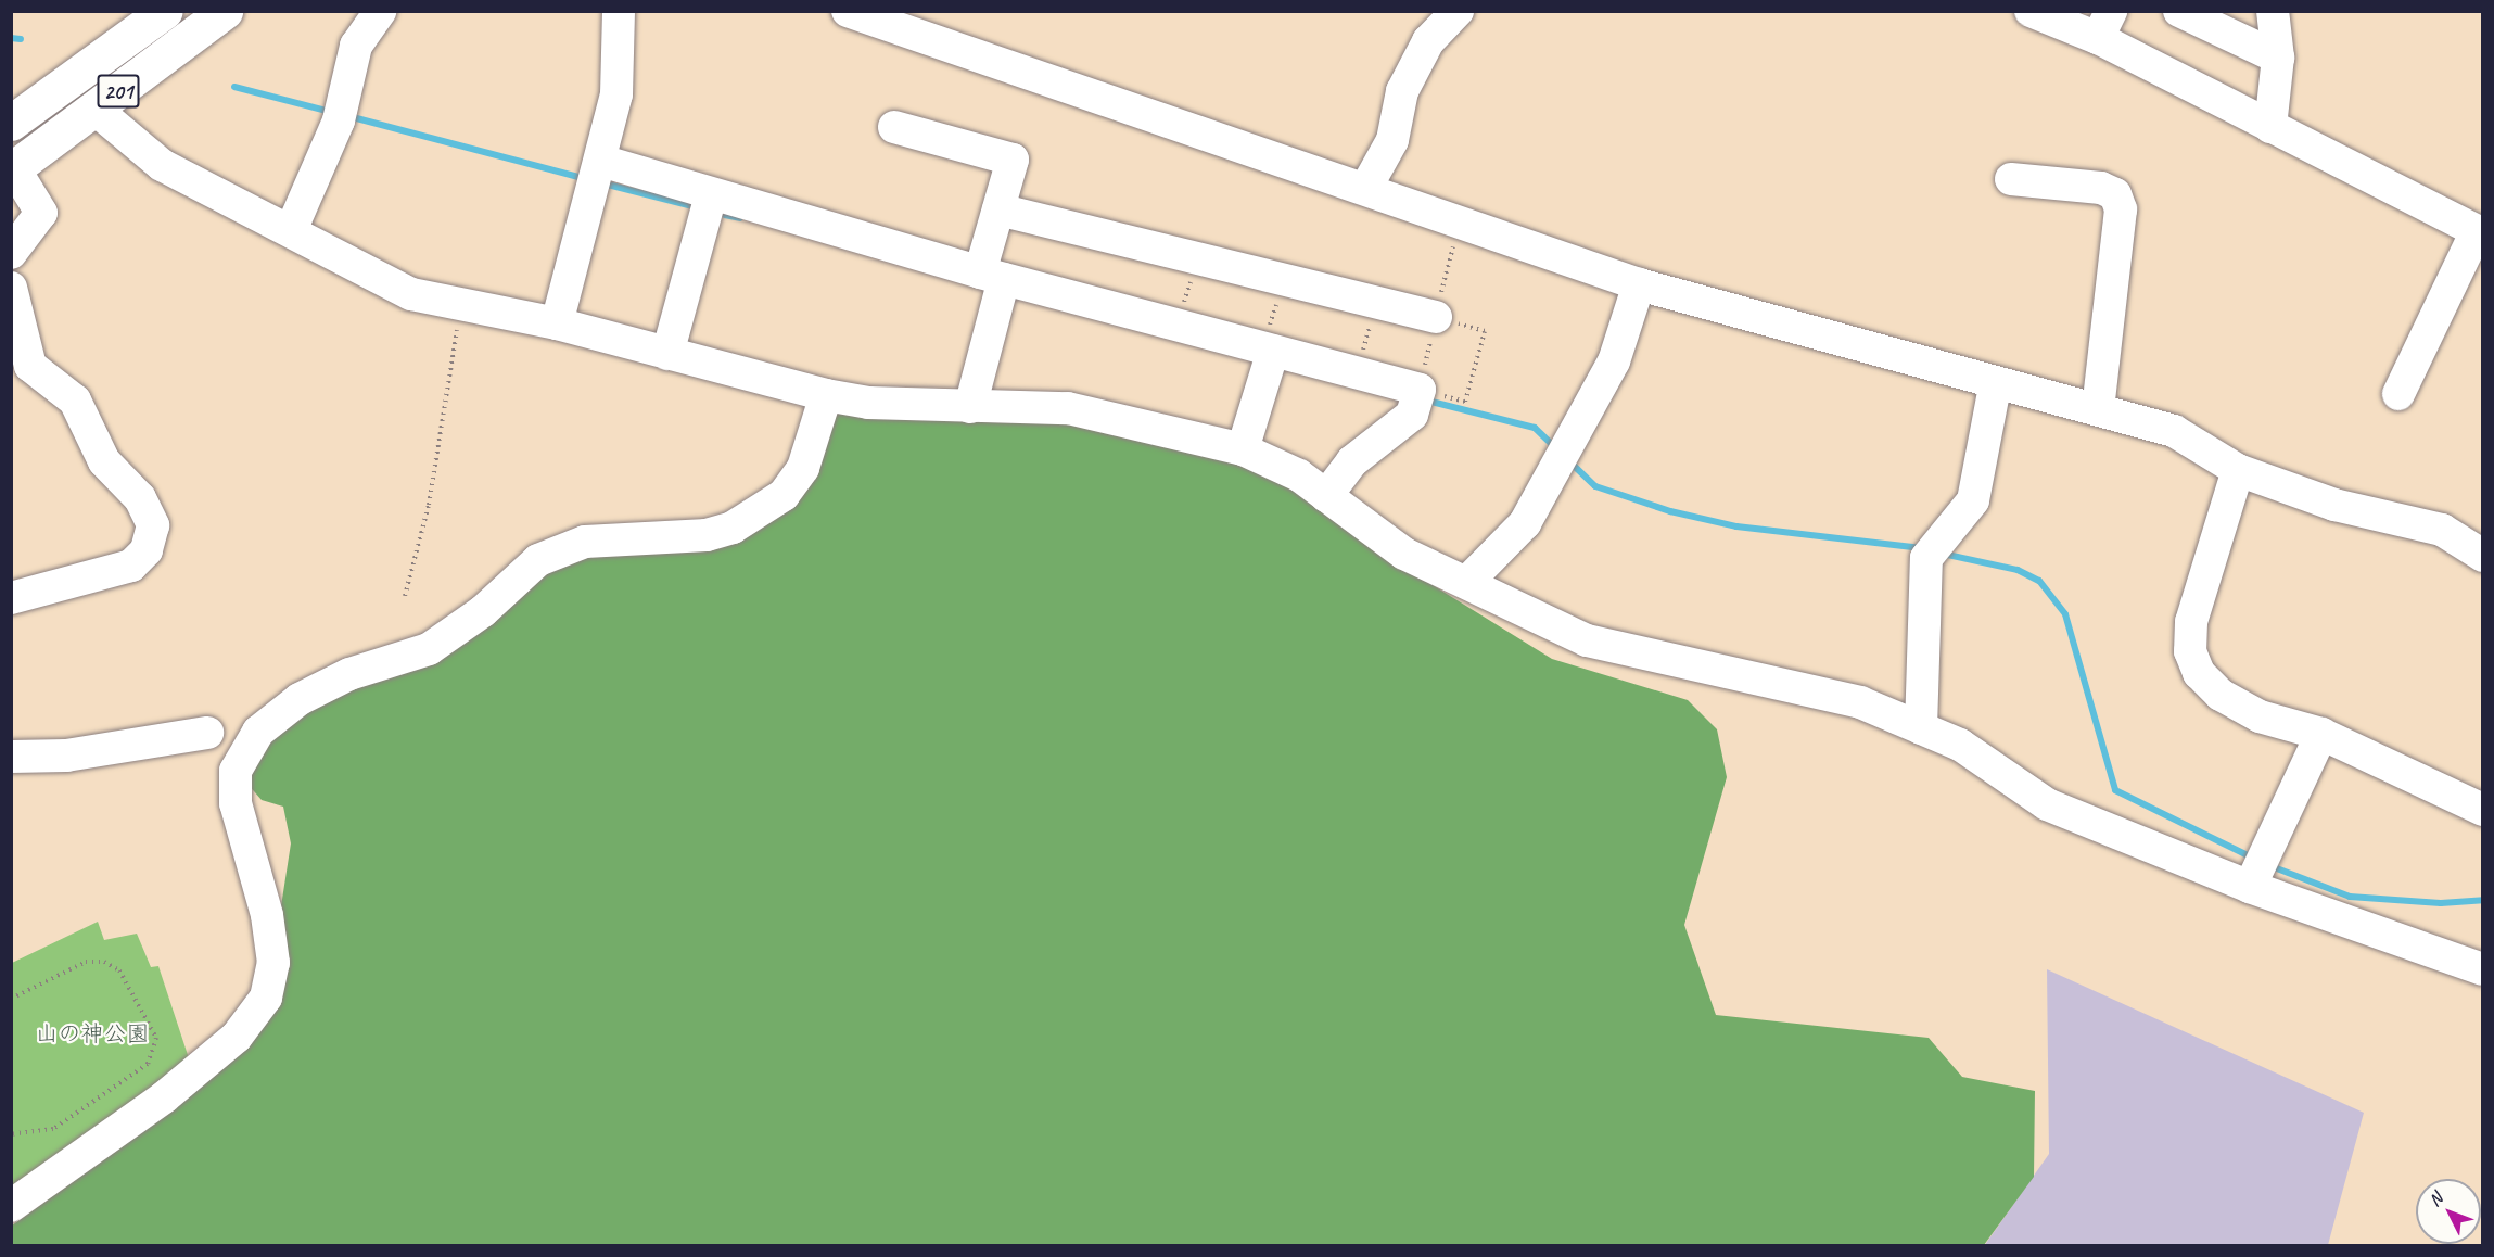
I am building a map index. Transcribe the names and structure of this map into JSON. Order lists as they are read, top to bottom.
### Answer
{
  "streets": {
    "highway": ["201"]
  },
  "parks": ["山の神公園"],
  "north": "top left"
}
